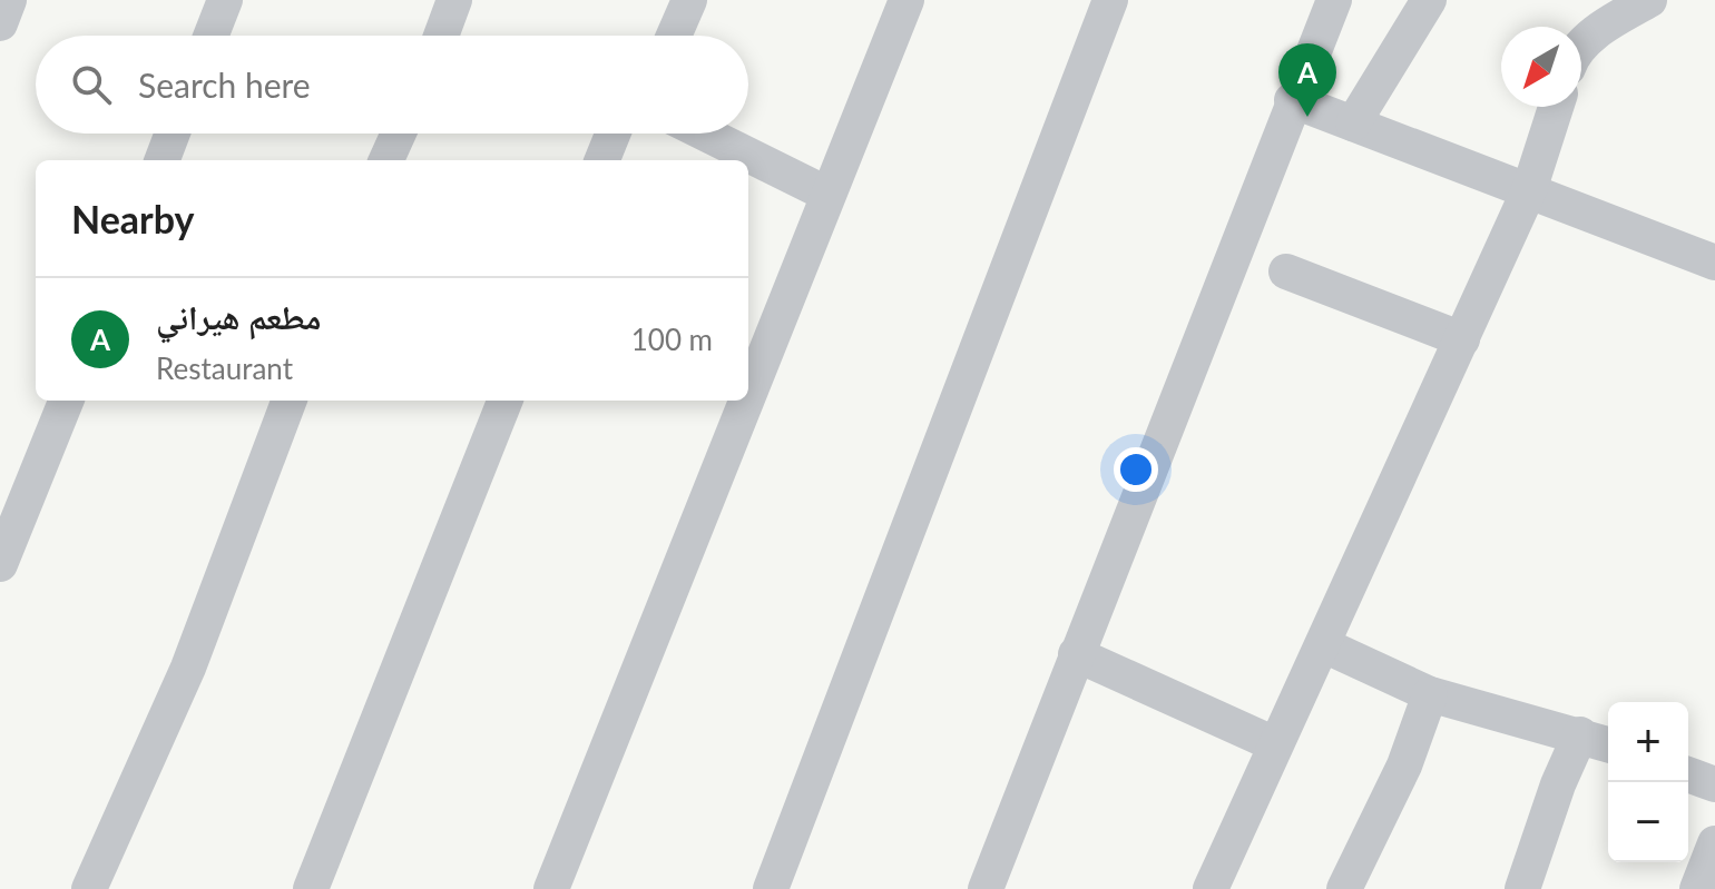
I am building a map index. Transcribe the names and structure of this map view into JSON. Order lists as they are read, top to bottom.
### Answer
{
  "north": "bottom left",
  "page": {
    "search": "Search here",
    "pins": "A",
    "heading": "Nearby",
    "list": [
      {
        "mark": "A",
        "name": "مطعم هيراني",
        "note": "Restaurant",
        "value": "100 m"
      }
    ],
    "map_buttons": ["+", "−"]
  }
}
